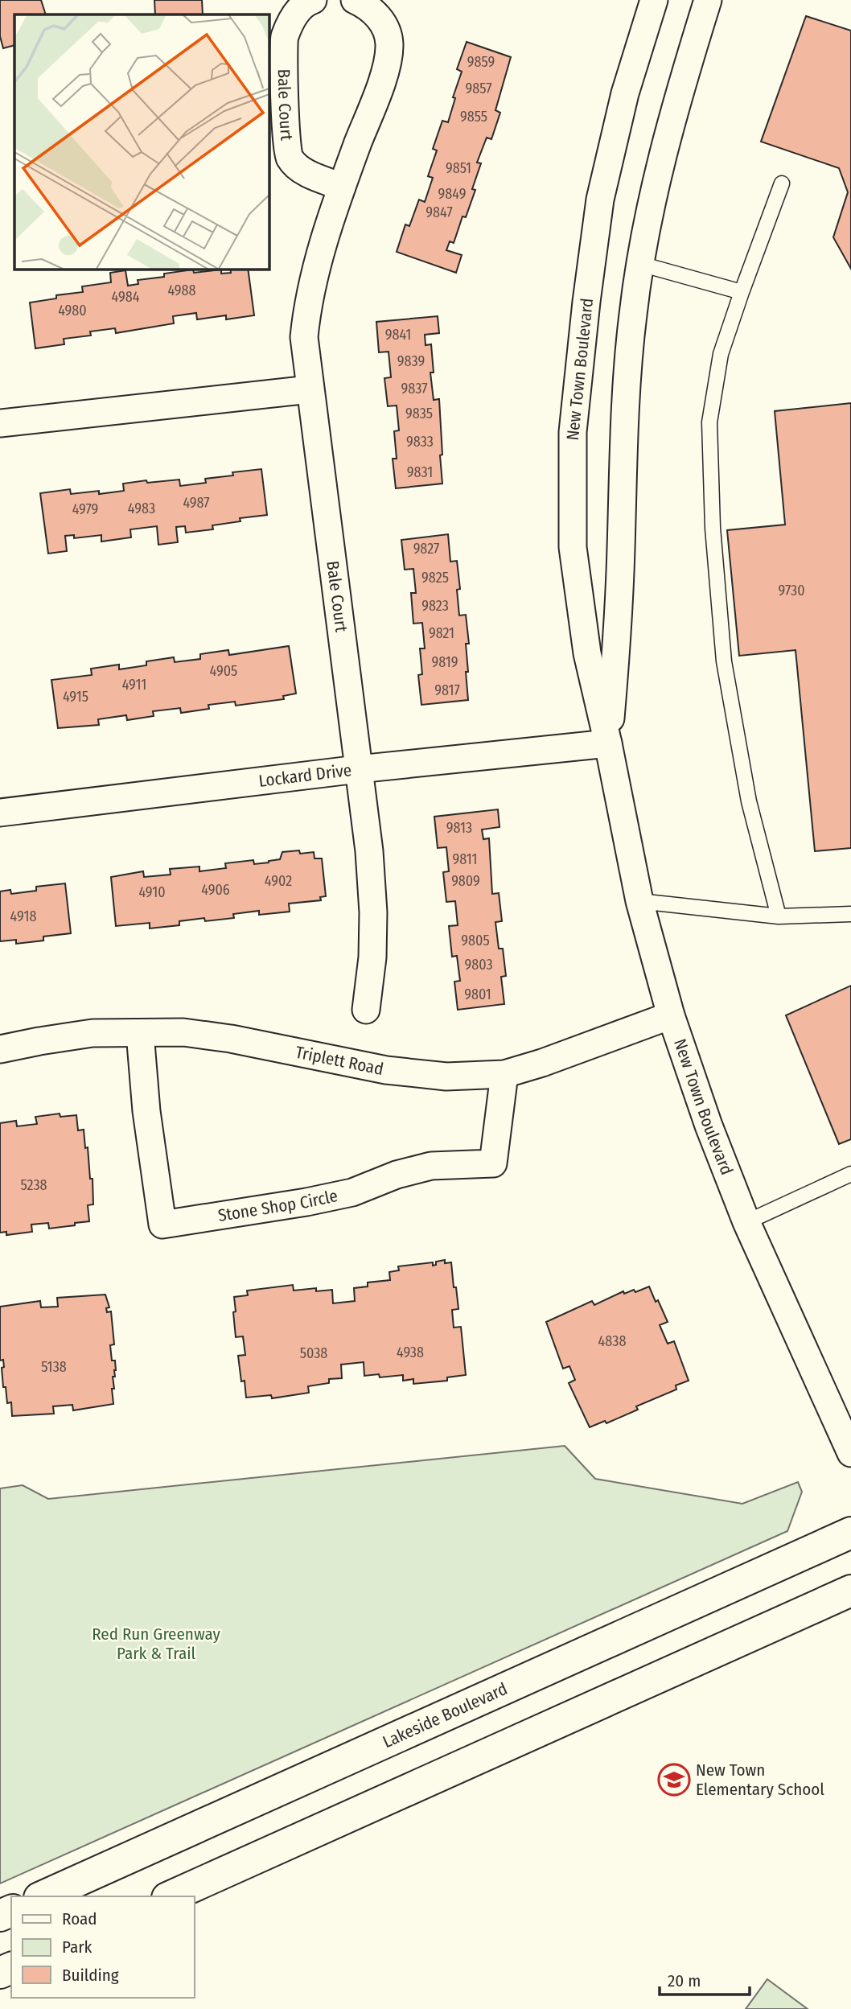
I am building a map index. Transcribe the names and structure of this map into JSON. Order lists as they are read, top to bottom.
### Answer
{
  "streets": {
    "main road": ["Lakeside Boulevard"],
    "street": [
      "Bale Court",
      "New Town Boulevard",
      "Lockard Drive",
      "Triplett Road",
      "Stone Shop Circle"
    ]
  },
  "crossings": [
    ["Bale Court", "Lockard Drive"],
    ["New Town Boulevard", "Lockard Drive"],
    ["New Town Boulevard", "Triplett Road"],
    ["Triplett Road", "Stone Shop Circle"]
  ],
  "parks": ["Red Run Greenway Park & Trail"],
  "places": {
    "school or university": ["New Town Elementary School"]
  },
  "house_numbers": [
    "9859",
    "9857",
    "9855",
    "9851",
    "9849",
    "9847",
    "4988",
    "4984",
    "4980",
    "9841",
    "9839",
    "9837",
    "9835",
    "9833",
    "9831",
    "4987",
    "4983",
    "4979",
    "9827",
    "9825",
    "9730",
    "9823",
    "9821",
    "9819",
    "4905",
    "4911",
    "9817",
    "4915",
    "9813",
    "9811",
    "4902",
    "9809",
    "4906",
    "4910",
    "4918",
    "9805",
    "9803",
    "9801",
    "5238",
    "4838",
    "4938",
    "5038",
    "5138"
  ],
  "legend": ["Road", "Park", "Building"],
  "scale_bar": "20 m"
}
